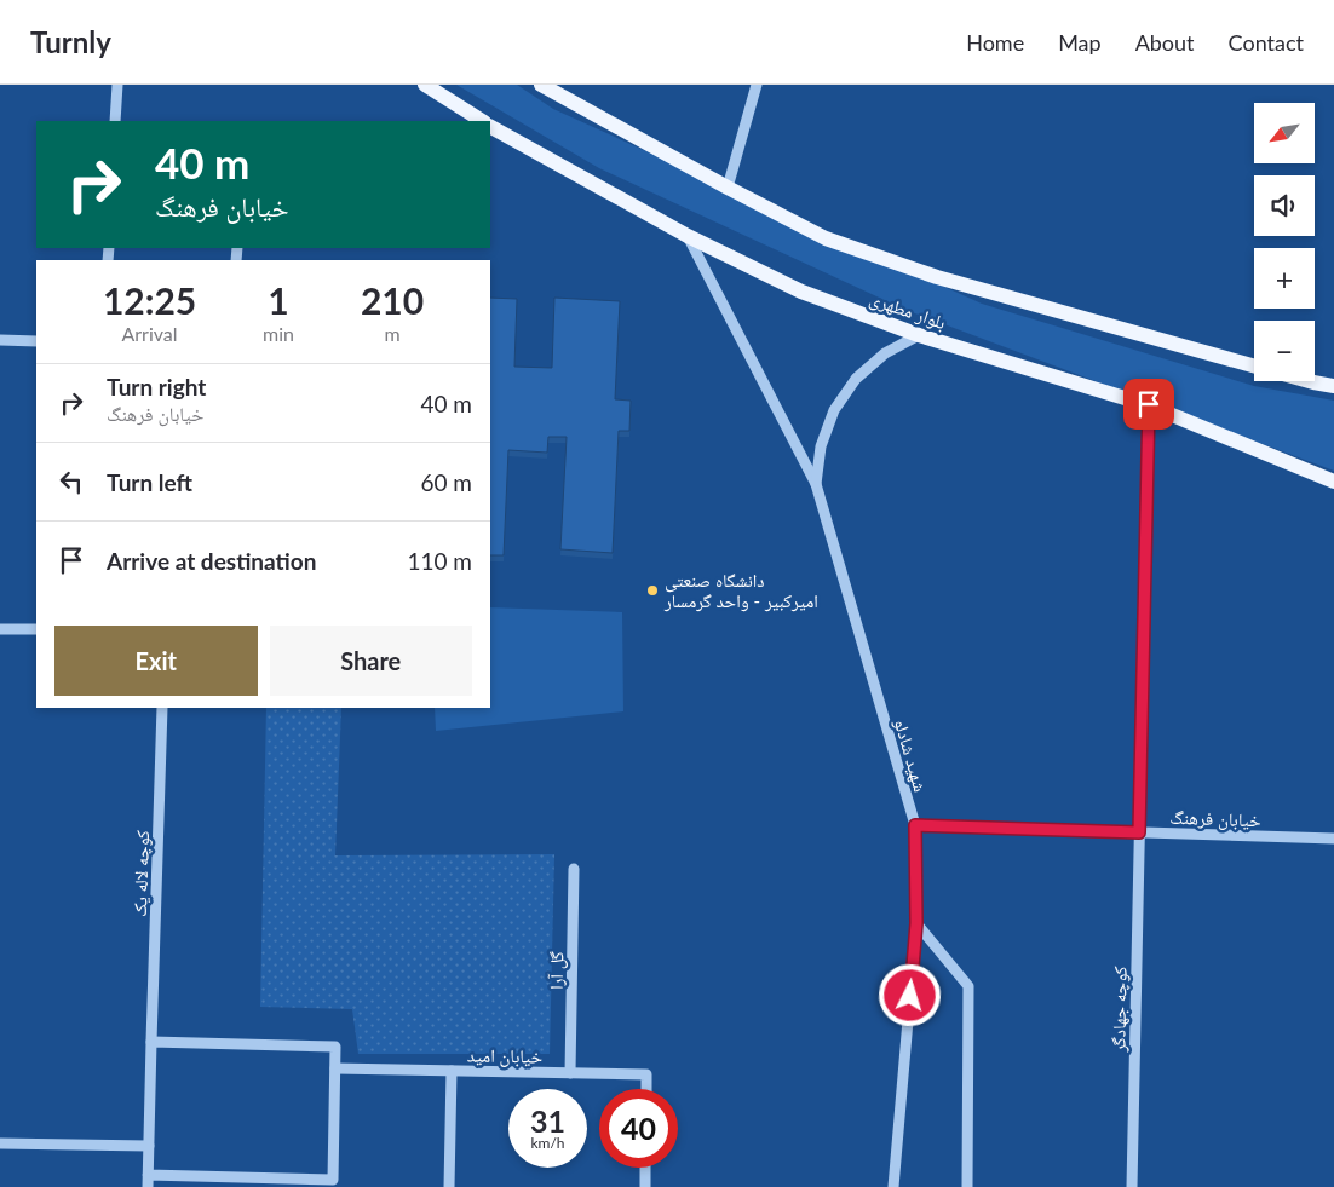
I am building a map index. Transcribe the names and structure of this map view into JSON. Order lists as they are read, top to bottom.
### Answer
{
  "streets": {
    "main road": ["بلوار مطهری"],
    "street": [
      "شهید شادلو",
      "خیابان فرهنگ",
      "کوچه لاله یک",
      "گل آرا",
      "کوچه جهادگر",
      "خیابان امید"
    ]
  },
  "crossings": [
    ["بلوار مطهری", "کوچه جهادگر"],
    ["شهید شادلو", "خیابان فرهنگ"],
    ["خیابان فرهنگ", "کوچه جهادگر"],
    ["گل آرا", "خیابان امید"]
  ],
  "places": ["دانشگاه صنعتی امیرکبیر - واحد گرمسار"],
  "north": "bottom left",
  "page": {
    "header": "Turnly",
    "nav": [
      "Home",
      "Map",
      "About",
      "Contact"
    ],
    "map_buttons": ["+", "−"],
    "turn": ["40 m", "خیابان فرهنگ"],
    "eta": [
      "12:25",
      "Arrival",
      "1",
      "min",
      "210",
      "m"
    ],
    "list": [
      {
        "name": "Turn right",
        "note": "خیابان فرهنگ",
        "value": "40 m"
      },
      {
        "name": "Turn left",
        "value": "60 m"
      },
      {
        "name": "Arrive at destination",
        "value": "110 m"
      }
    ],
    "buttons": ["Exit", "Share"],
    "speed": "31 km/h",
    "limit": "40"
  }
}
